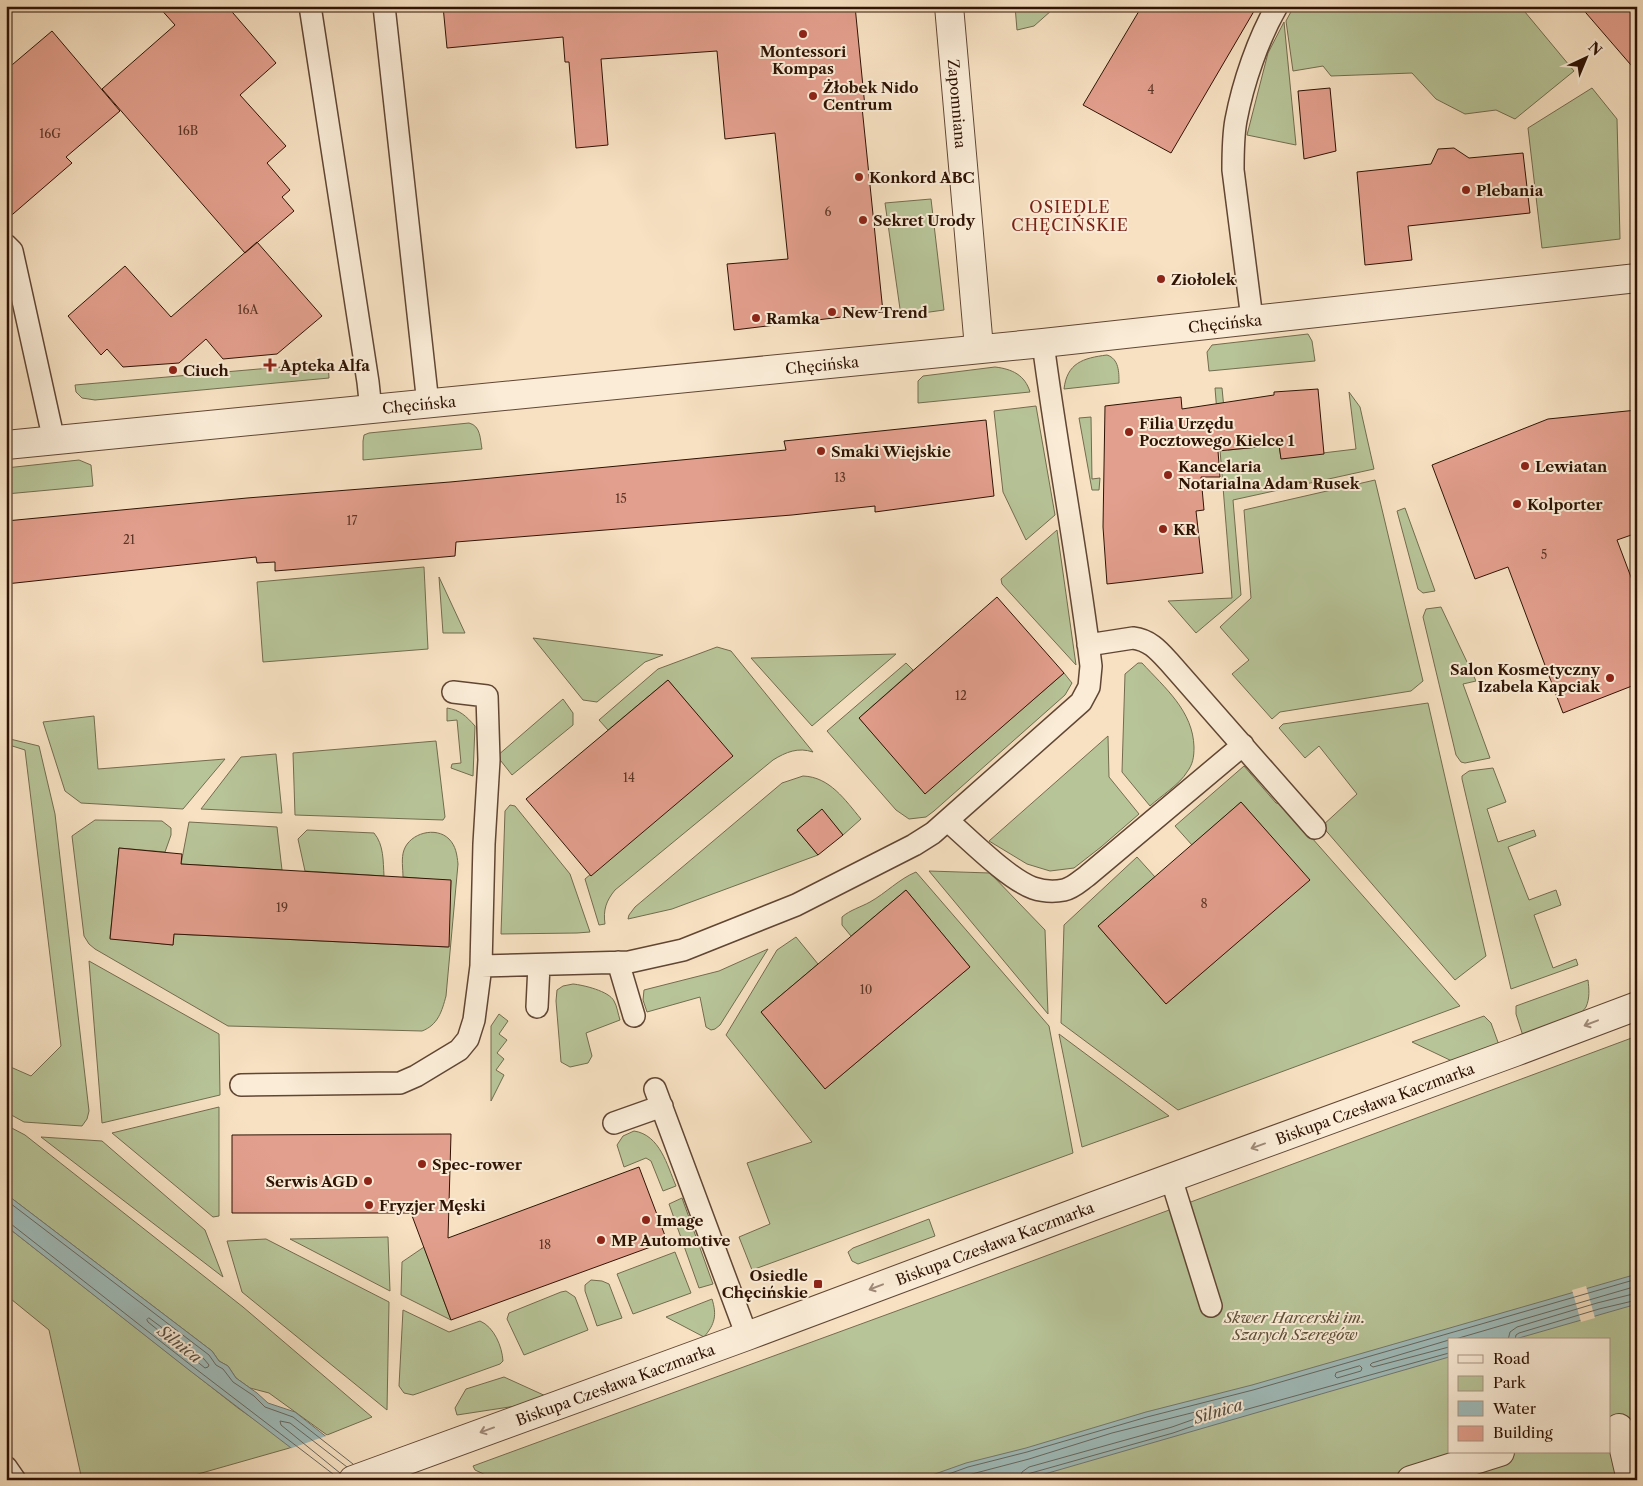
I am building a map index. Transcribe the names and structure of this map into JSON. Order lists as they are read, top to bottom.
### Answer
{
  "streets": {
    "street": ["Zapomniana", "Chęcińska", "Biskupa Czesława Kaczmarka"]
  },
  "crossings": [
    ["Zapomniana", "Chęcińska"]
  ],
  "one_way": ["Biskupa Czesława Kaczmarka"],
  "districts": ["OSIEDLE CHĘCIŃSKIE"],
  "water": ["Silnica"],
  "parks": ["Skwer Harcerski im. Szarych Szeregów"],
  "places": {
    "other": [
      "Montessori Kompas",
      "Żłobek Nido Centrum",
      "Konkord ABC",
      "Plebania",
      "Sekret Urody",
      "Ziołolek",
      "New Trend",
      "Ramka",
      "Ciuch",
      "Filia Urzędu Pocztowego Kielce 1",
      "Smaki Wiejskie",
      "Lewiatan",
      "Kancelaria Notarialna Adam Rusek",
      "Kolporter",
      "KR",
      "Salon Kosmetyczny Izabela Kapciak",
      "Spec-rower",
      "Serwis AGD",
      "Fryzjer Męski",
      "Image",
      "MP Automotive"
    ],
    "health": ["Apteka Alfa"],
    "transit": ["Osiedle Chęcińskie"]
  },
  "house_numbers": [
    "4",
    "16B",
    "16G",
    "6",
    "16A",
    "13",
    "15",
    "17",
    "21",
    "5",
    "12",
    "14",
    "8",
    "19",
    "10",
    "18"
  ],
  "legend": [
    "Road",
    "Park",
    "Water",
    "Building"
  ],
  "north": "top right"
}
